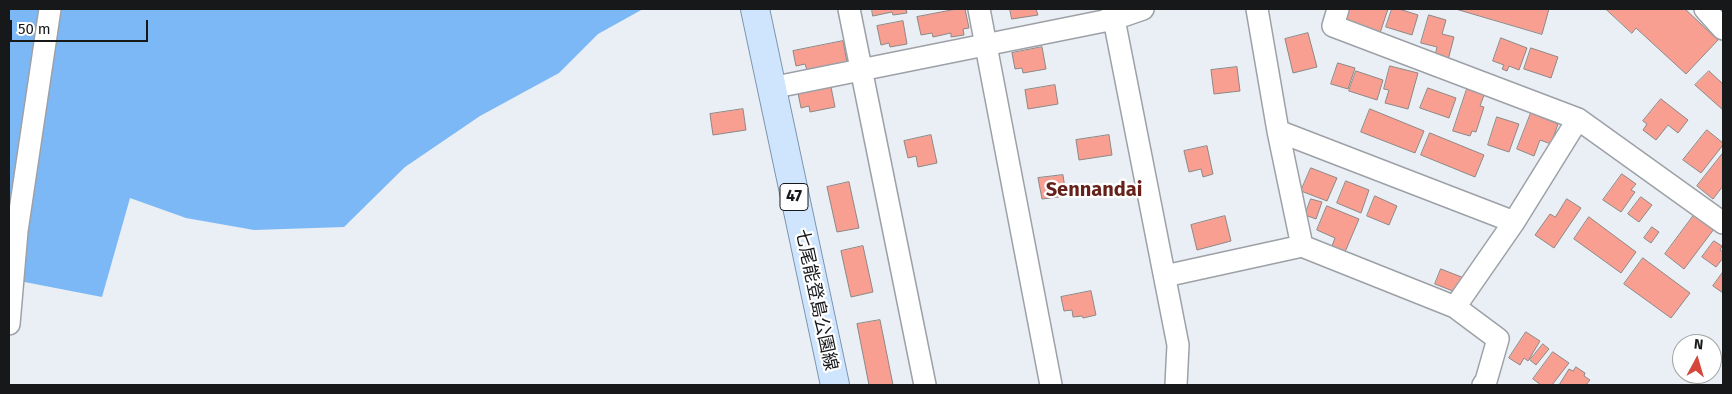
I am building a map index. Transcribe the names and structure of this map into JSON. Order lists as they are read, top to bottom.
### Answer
{
  "streets": {
    "main road": ["47", "七尾能登島公園線"]
  },
  "districts": ["Sennandai"],
  "scale_bar": "50 m",
  "north": "top"
}
